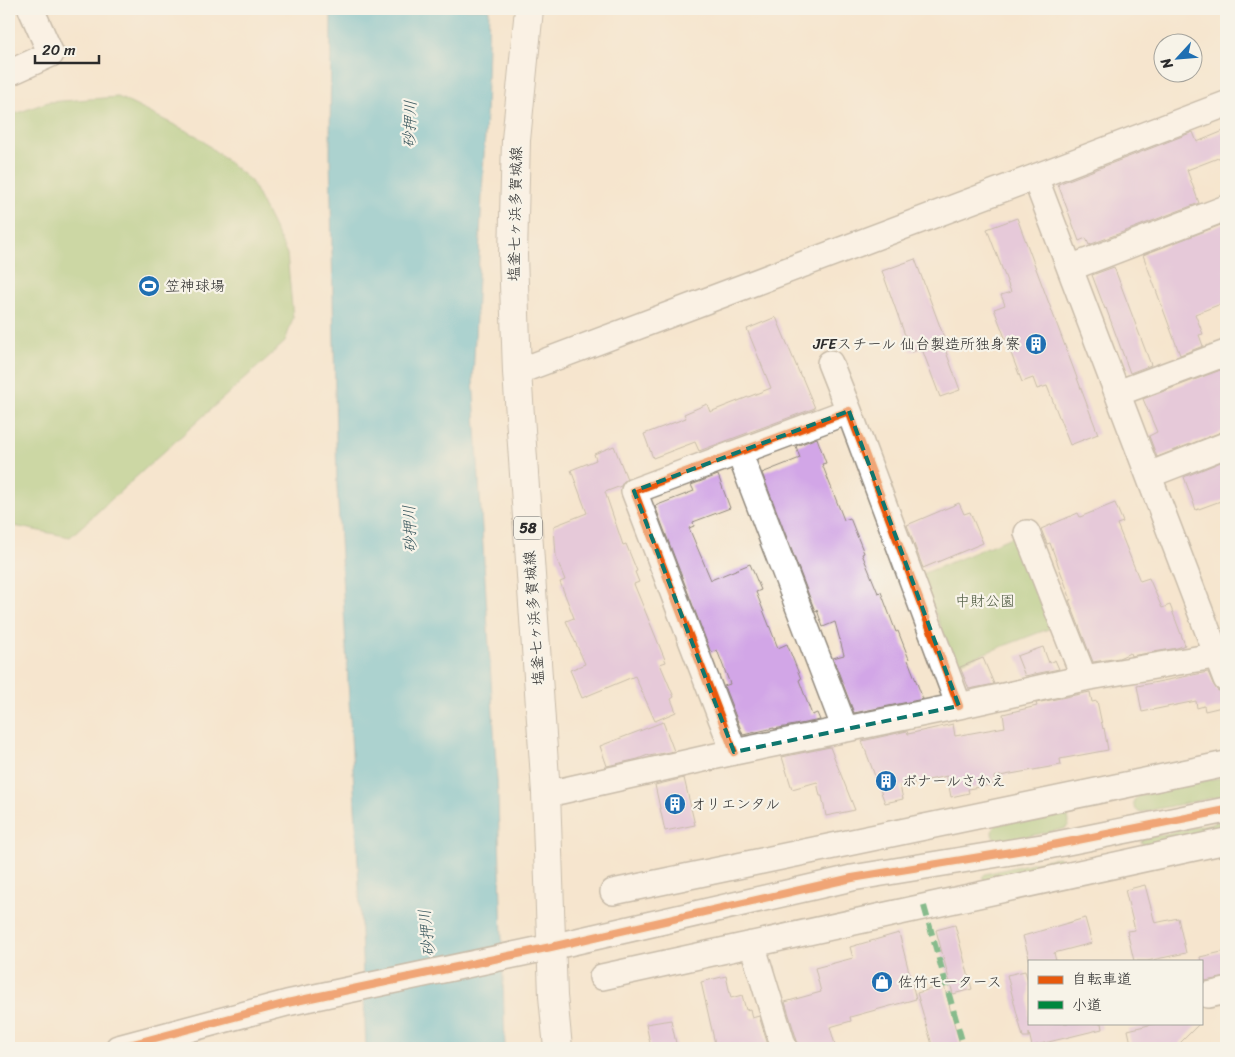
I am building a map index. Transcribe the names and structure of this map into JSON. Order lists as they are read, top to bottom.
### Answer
{
  "streets": {
    "main road": ["塩釜七ヶ浜多賀城線", "58"]
  },
  "water": ["砂押川"],
  "parks": ["中財公園"],
  "places": {
    "sports": ["笠神球場"],
    "building": ["JFEスチール 仙台製造所独身寮", "ボナールさかえ", "オリエンタル"],
    "shop": ["佐竹モータース"]
  },
  "legend": ["自転車道", "小道"],
  "scale_bar": "20 m",
  "north": "bottom left"
}
